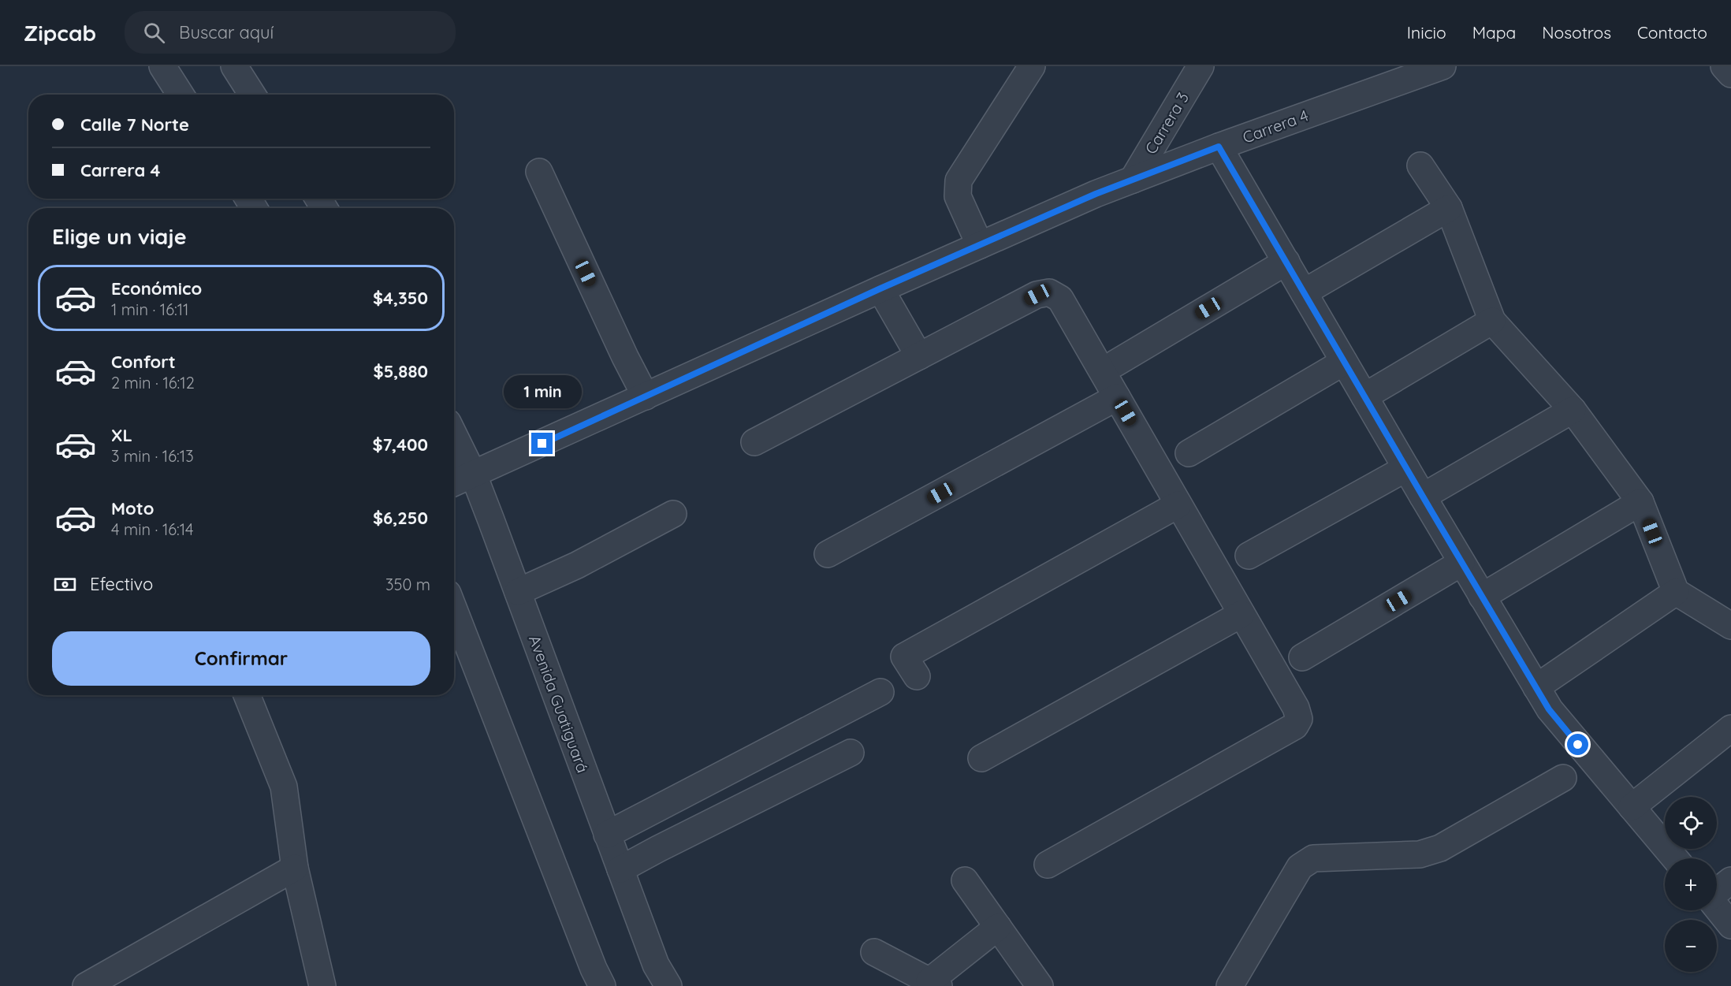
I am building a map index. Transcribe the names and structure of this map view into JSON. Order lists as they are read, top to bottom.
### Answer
{
  "streets": {
    "street": ["Carrera 3", "Carrera 4", "Avenida Guatiguará"]
  },
  "crossings": [
    ["Carrera 3", "Carrera 4"],
    ["Carrera 4", "Avenida Guatiguará"]
  ],
  "page": {
    "header": "Zipcab",
    "search": "Buscar aquí",
    "nav": [
      "Inicio",
      "Mapa",
      "Nosotros",
      "Contacto"
    ],
    "banner": ["Calle 7 Norte", "Carrera 4"],
    "heading": "Elige un viaje",
    "list": [
      {
        "name": "Económico",
        "note": "1 min · 16:11",
        "value": "$4,350"
      },
      {
        "name": "Confort",
        "note": "2 min · 16:12",
        "value": "$5,880"
      },
      {
        "name": "XL",
        "note": "3 min · 16:13",
        "value": "$7,400"
      },
      {
        "name": "Moto",
        "note": "4 min · 16:14",
        "value": "$6,250"
      }
    ],
    "bubble": "1 min",
    "pay": ["Efectivo", "350 m"],
    "buttons": "Confirmar",
    "map_buttons": ["+", "−"]
  }
}
